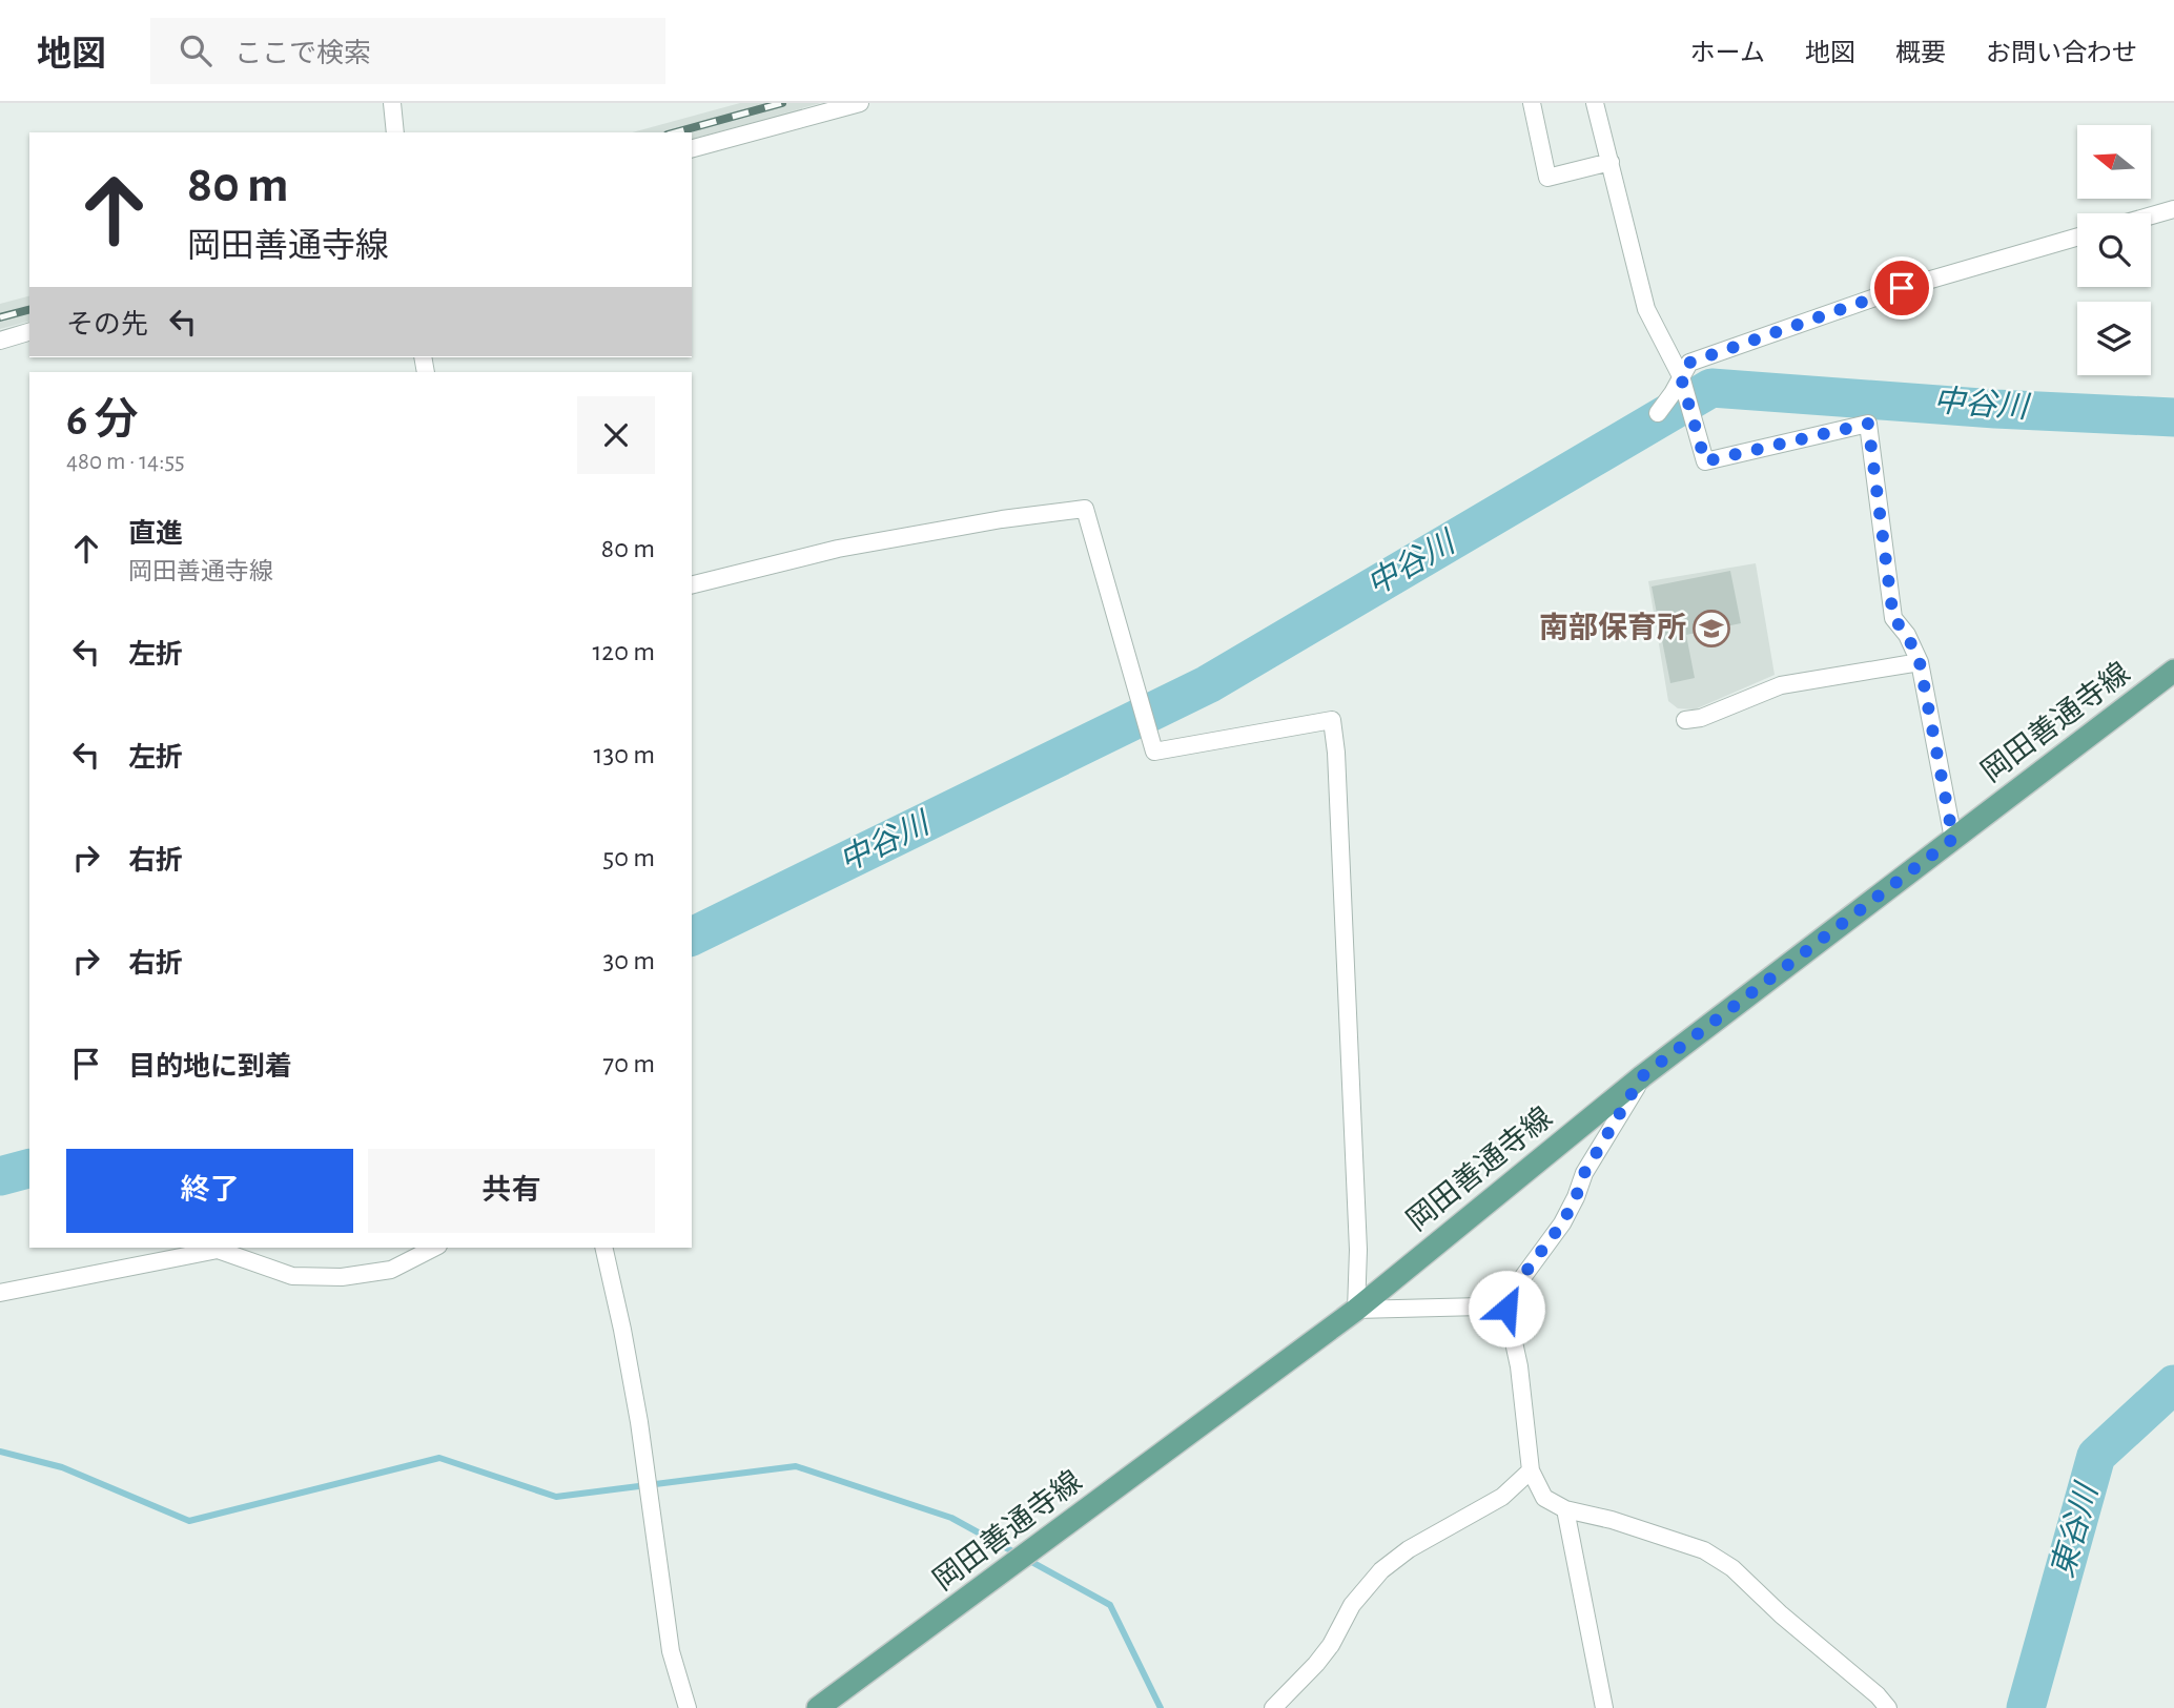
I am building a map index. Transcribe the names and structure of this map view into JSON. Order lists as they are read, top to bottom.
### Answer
{
  "streets": {
    "main road": ["岡田善通寺線"]
  },
  "water": ["中谷川", "東谷川"],
  "places": {
    "school or university": ["南部保育所"]
  },
  "north": "left",
  "page": {
    "header": "地図",
    "search": "ここで検索",
    "nav": [
      "ホーム",
      "地図",
      "概要",
      "お問い合わせ"
    ],
    "turn": ["80 m", "岡田善通寺線"],
    "then": "その先",
    "heading": ["6 分", "480 m · 14:55"],
    "list": [
      {
        "name": "直進",
        "note": "岡田善通寺線",
        "value": "80 m"
      },
      {
        "name": "左折",
        "value": "120 m"
      },
      {
        "name": "左折",
        "value": "130 m"
      },
      {
        "name": "右折",
        "value": "50 m"
      },
      {
        "name": "右折",
        "value": "30 m"
      },
      {
        "name": "目的地に到着",
        "value": "70 m"
      }
    ],
    "buttons": ["終了", "共有"]
  }
}
